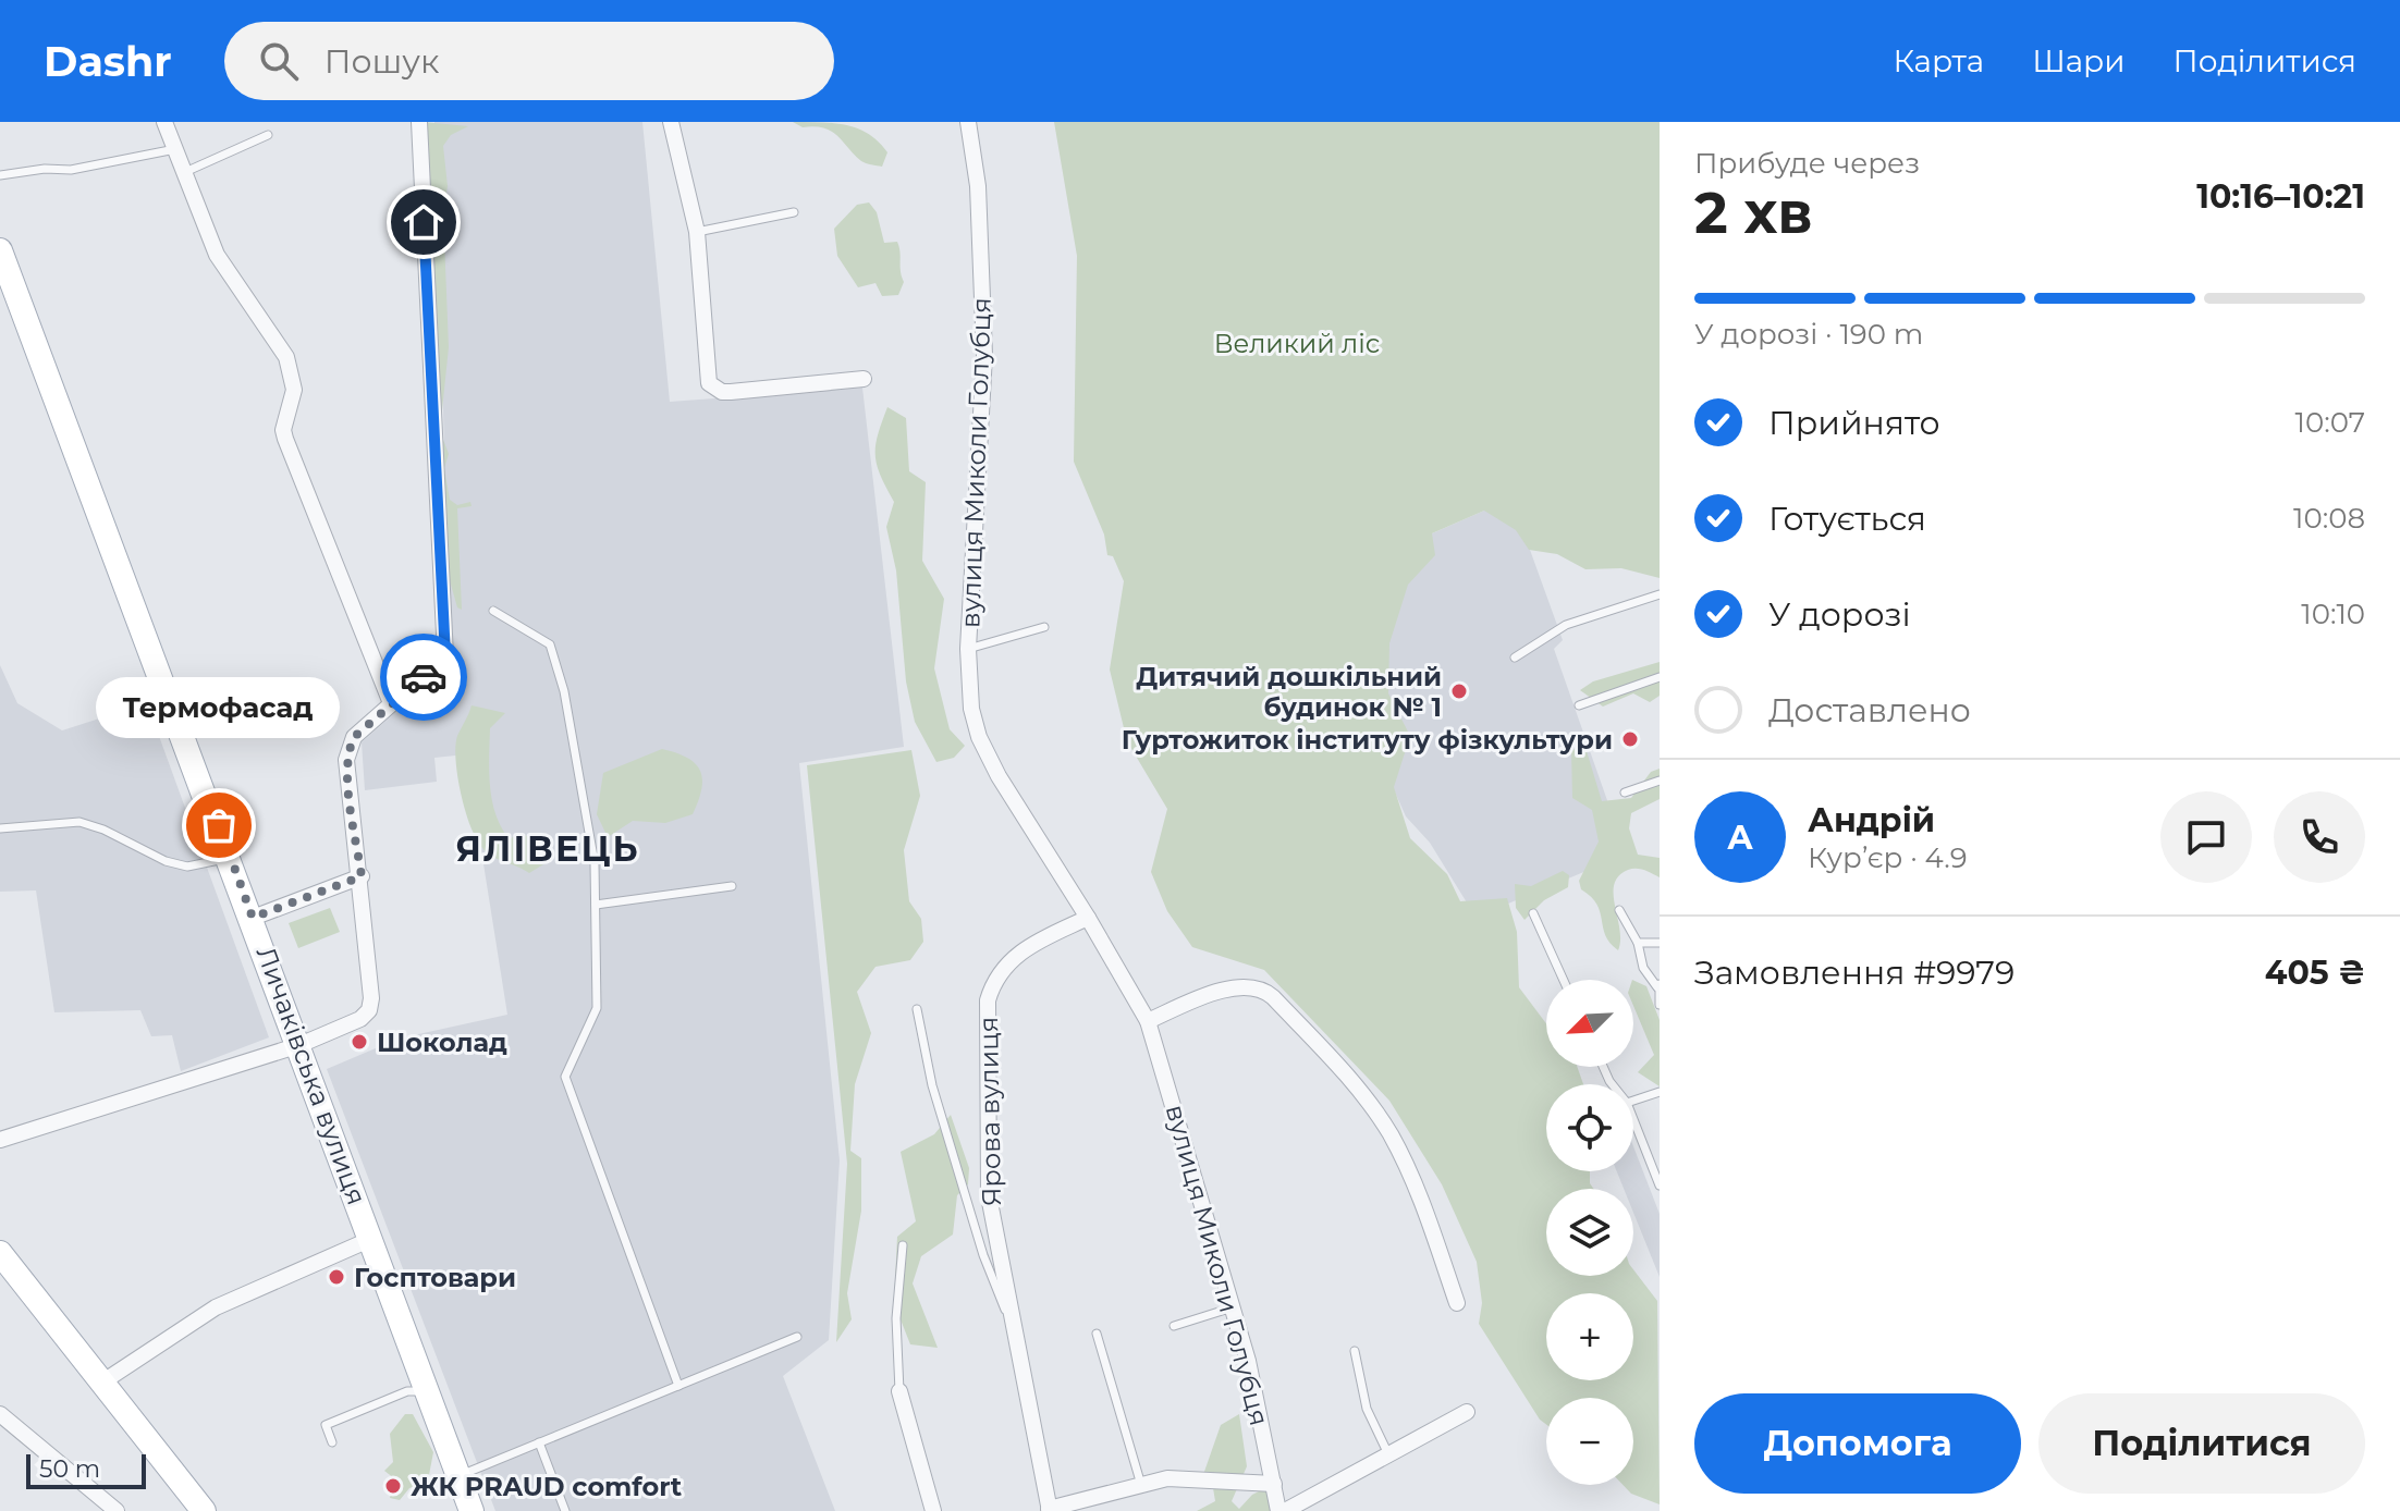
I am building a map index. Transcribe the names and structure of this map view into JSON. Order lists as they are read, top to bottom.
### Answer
{
  "streets": {
    "main road": ["Личаківська вулиця"],
    "street": ["вулиця Миколи Голубця", "Ярова вулиця"]
  },
  "crossings": [
    ["вулиця Миколи Голубця", "Ярова вулиця"]
  ],
  "districts": ["ЯЛІВЕЦЬ"],
  "parks": ["Великий ліс"],
  "places": [
    "Дитячий дошкільний будинок № 1",
    "Гуртожиток інституту фізкультури",
    "Термофасад",
    "Шоколад",
    "Госптовари",
    "ЖК PRAUD comfort"
  ],
  "scale_bar": "50 m",
  "north": "bottom left",
  "page": {
    "header": "Dashr",
    "search": "Пошук",
    "nav": ["Карта", "Шари", "Поділитися"],
    "heading": ["2 хв", "Прибуде через", "10:16–10:21"],
    "panel": [
      "Андрій",
      "Кур’єр · 4.9",
      "Замовлення #9979",
      "405 ₴"
    ],
    "bar": "У дорозі · 190 m",
    "list": [
      ["Прийнято", "10:07"],
      ["Готується", "10:08"],
      ["У дорозі", "10:10"],
      "Доставлено"
    ],
    "bubble": "Термофасад",
    "round": "А",
    "map_buttons": ["+", "−"],
    "buttons": ["Допомога", "Поділитися"],
    "scale": "50 m"
  }
}
